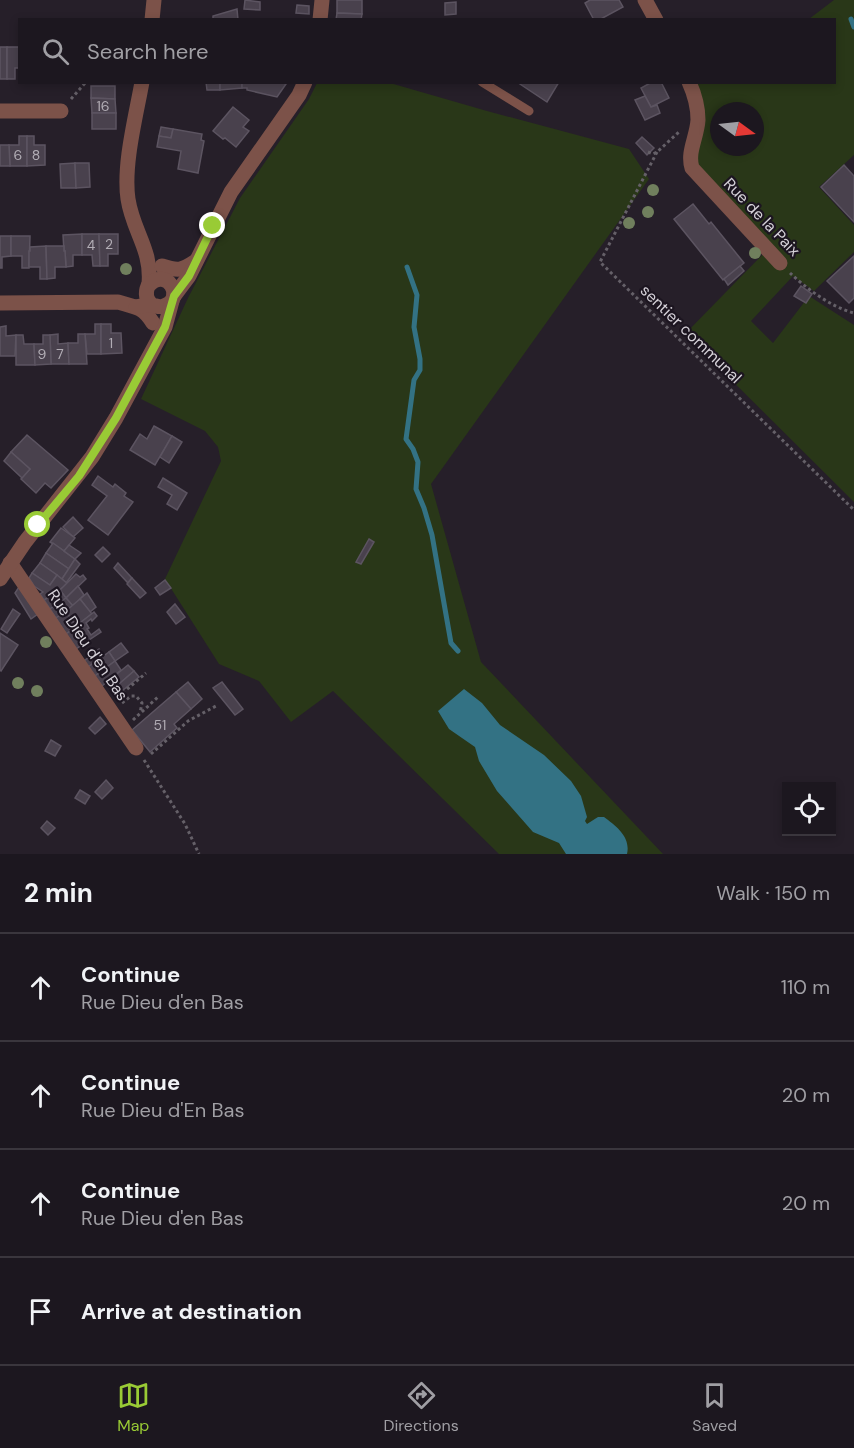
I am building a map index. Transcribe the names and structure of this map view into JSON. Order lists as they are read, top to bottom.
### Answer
{
  "streets": {
    "street": ["Rue de la Paix", "Rue Dieu d'en Bas"],
    "path": ["sentier communal"]
  },
  "house_numbers": [
    "16",
    "6",
    "8",
    "2",
    "4",
    "1",
    "9",
    "7",
    "51"
  ],
  "north": "right",
  "page": {
    "search": "Search here",
    "heading": ["2 min", "Walk · 150 m"],
    "list": [
      ["Continue", "Rue Dieu d'en Bas", "110 m"],
      ["Continue", "Rue Dieu d'En Bas", "20 m"],
      ["Continue", "Rue Dieu d'en Bas", "20 m"],
      "Arrive at destination"
    ],
    "nav": ["Map", "Directions", "Saved"]
  }
}
